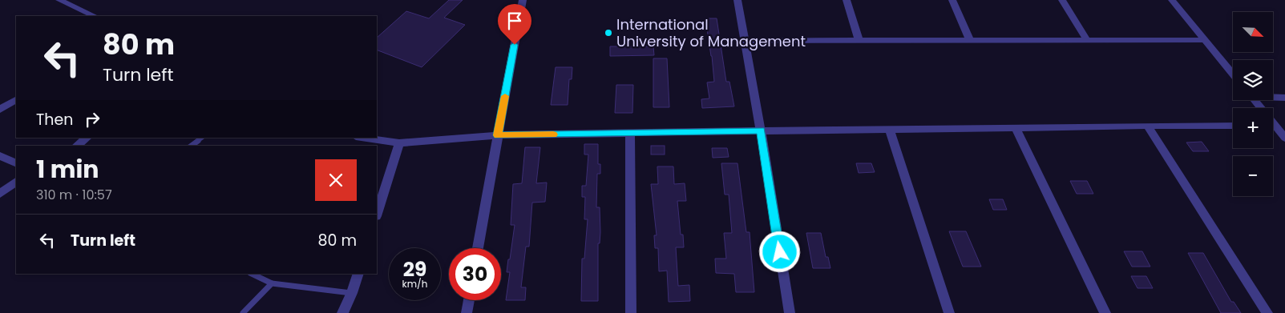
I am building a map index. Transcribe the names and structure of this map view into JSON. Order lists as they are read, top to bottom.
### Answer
{
  "places": ["International University of Management"],
  "north": "bottom right",
  "page": {
    "map_buttons": ["+", "−"],
    "turn": ["80 m", "Turn left"],
    "then": "Then",
    "heading": ["1 min", "310 m · 10:57"],
    "list": [
      {
        "name": "Turn left",
        "value": "80 m"
      }
    ],
    "speed": "29 km/h",
    "limit": "30"
  }
}
